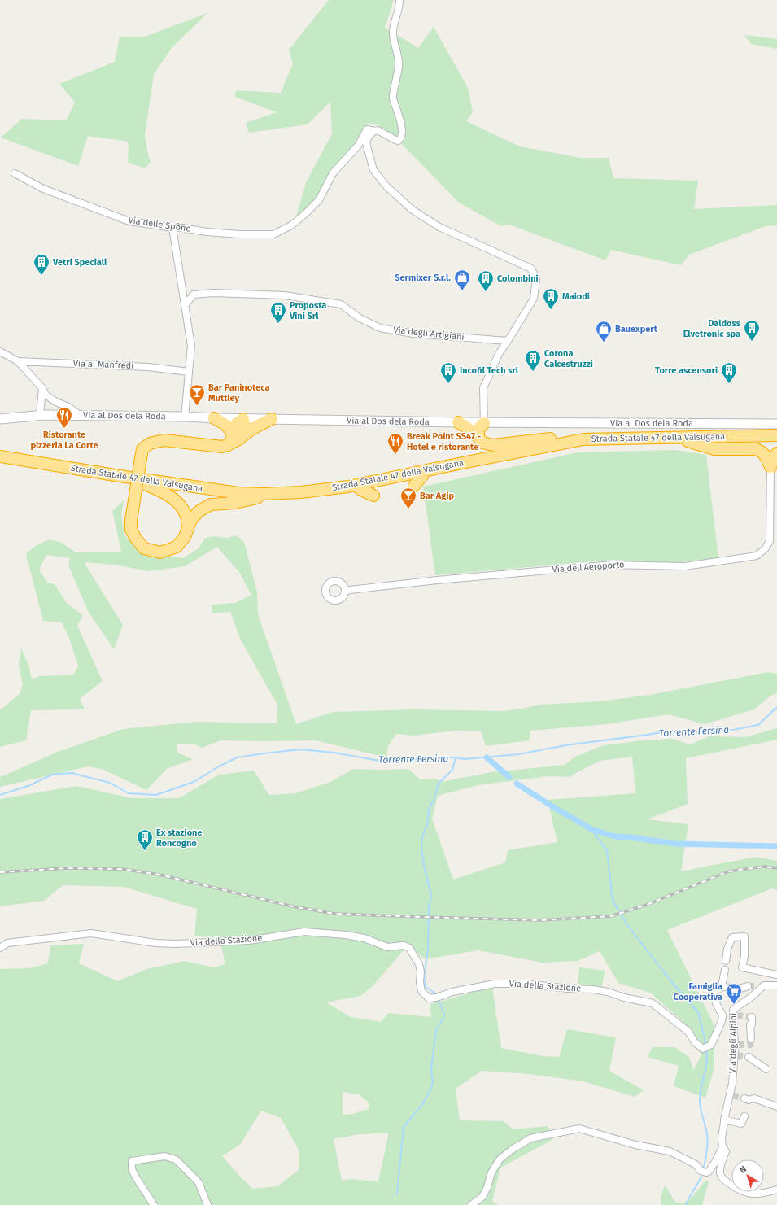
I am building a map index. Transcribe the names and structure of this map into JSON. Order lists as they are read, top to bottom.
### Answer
{
  "streets": {
    "highway": ["Strada Statale 47 della Valsugana"],
    "main road": ["Via al Dos dela Roda"],
    "street": [
      "Via delle Spòne",
      "Via degli Artigiani",
      "Via ai Manfredi",
      "Via dell'Aeroporto",
      "Via della Stazione",
      "Via degli Alpini"
    ]
  },
  "crossings": [
    ["Via ai Manfredi", "Via al Dos dela Roda"]
  ],
  "water": ["Torrente Fersina"],
  "places": {
    "building": [
      "Vetri Speciali",
      "Colombini",
      "Maiodi",
      "Proposta Vini Srl",
      "Daldoss Elvetronic spa",
      "Corona Calcestruzzi",
      "Incofil Tech srl",
      "Torre ascensori",
      "Ex stazione Roncogno"
    ],
    "shop": ["Sermixer S.r.l.", "Bauexpert"],
    "bar": ["Bar Paninoteca Muttley", "Bar Agip"],
    "restaurant": ["Ristorante pizzeria La Corte", "Break Point SS47 - Hotel e ristorante"],
    "supermarket": ["Famiglia Cooperativa"]
  },
  "north": "top left"
}
